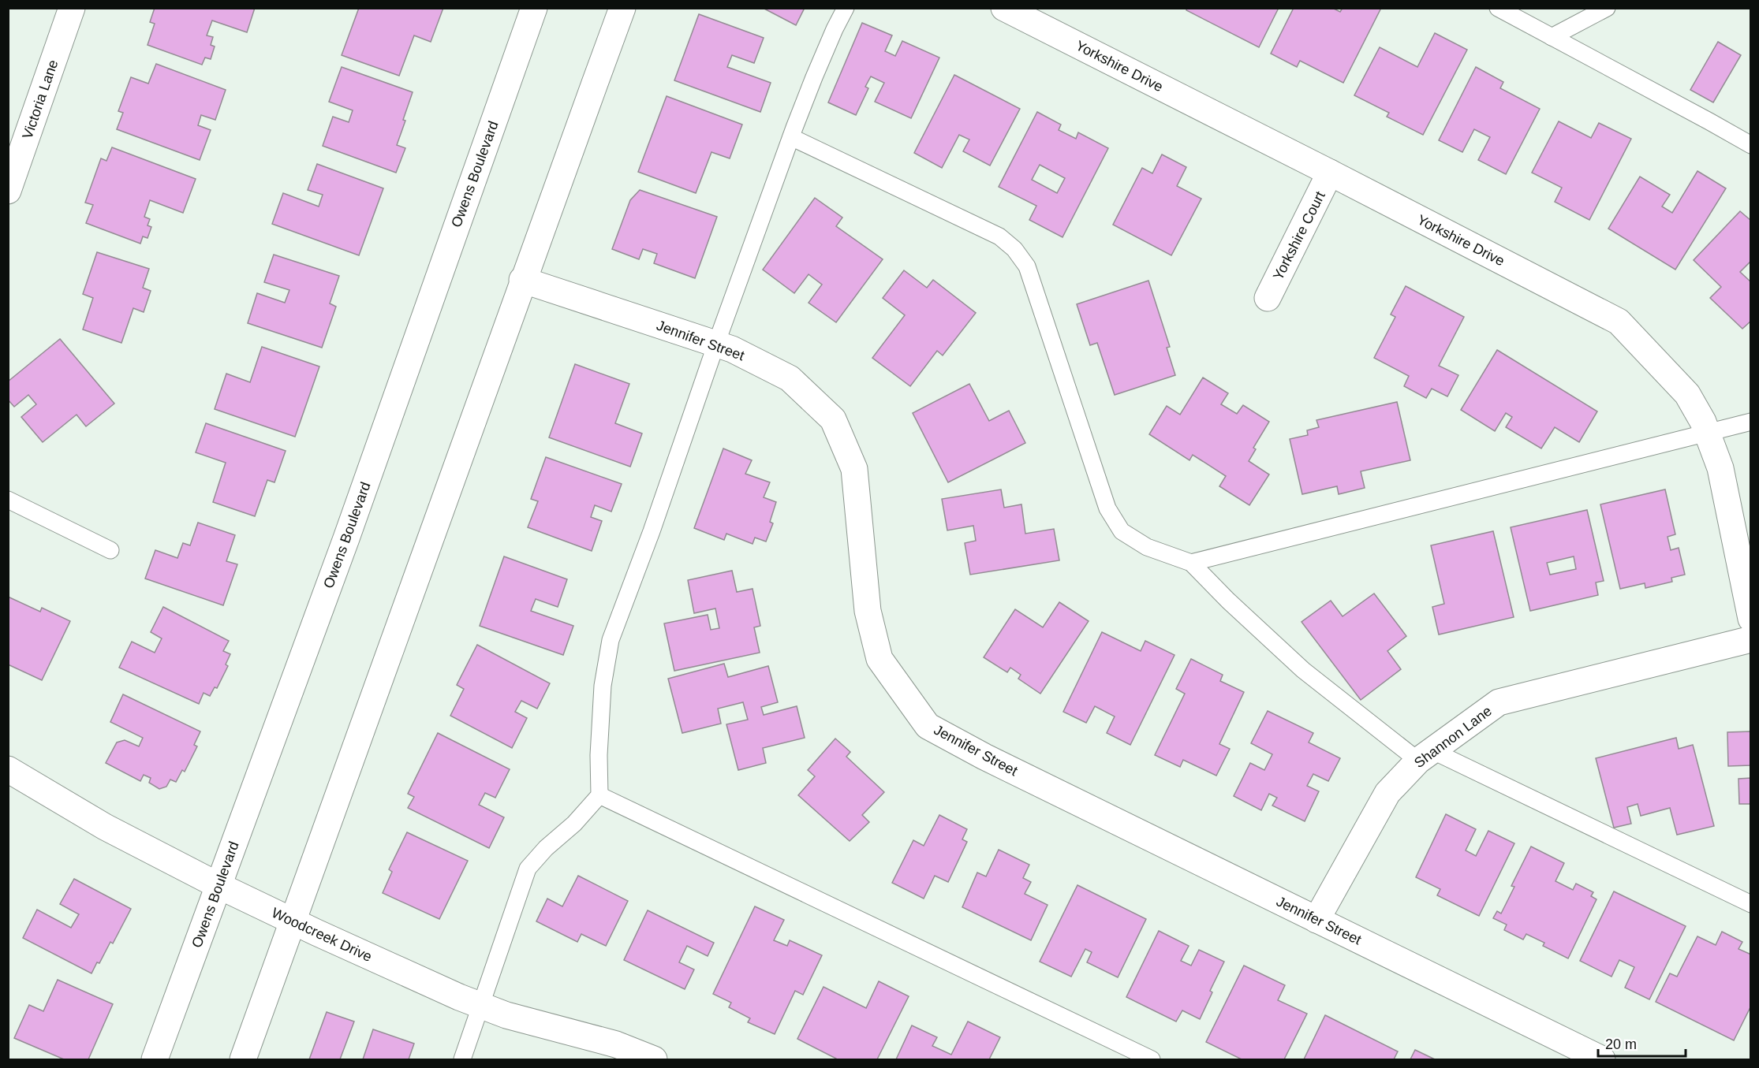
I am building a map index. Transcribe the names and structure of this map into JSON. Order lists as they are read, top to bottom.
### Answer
{
  "streets": {
    "street": [
      "Yorkshire Drive",
      "Victoria Lane",
      "Owens Boulevard",
      "Yorkshire Court",
      "Jennifer Street",
      "Shannon Lane",
      "Woodcreek Drive"
    ]
  },
  "crossings": [
    ["Yorkshire Drive", "Yorkshire Court"],
    ["Owens Boulevard", "Woodcreek Drive"],
    ["Jennifer Street", "Shannon Lane"]
  ],
  "scale_bar": "20 m"
}
